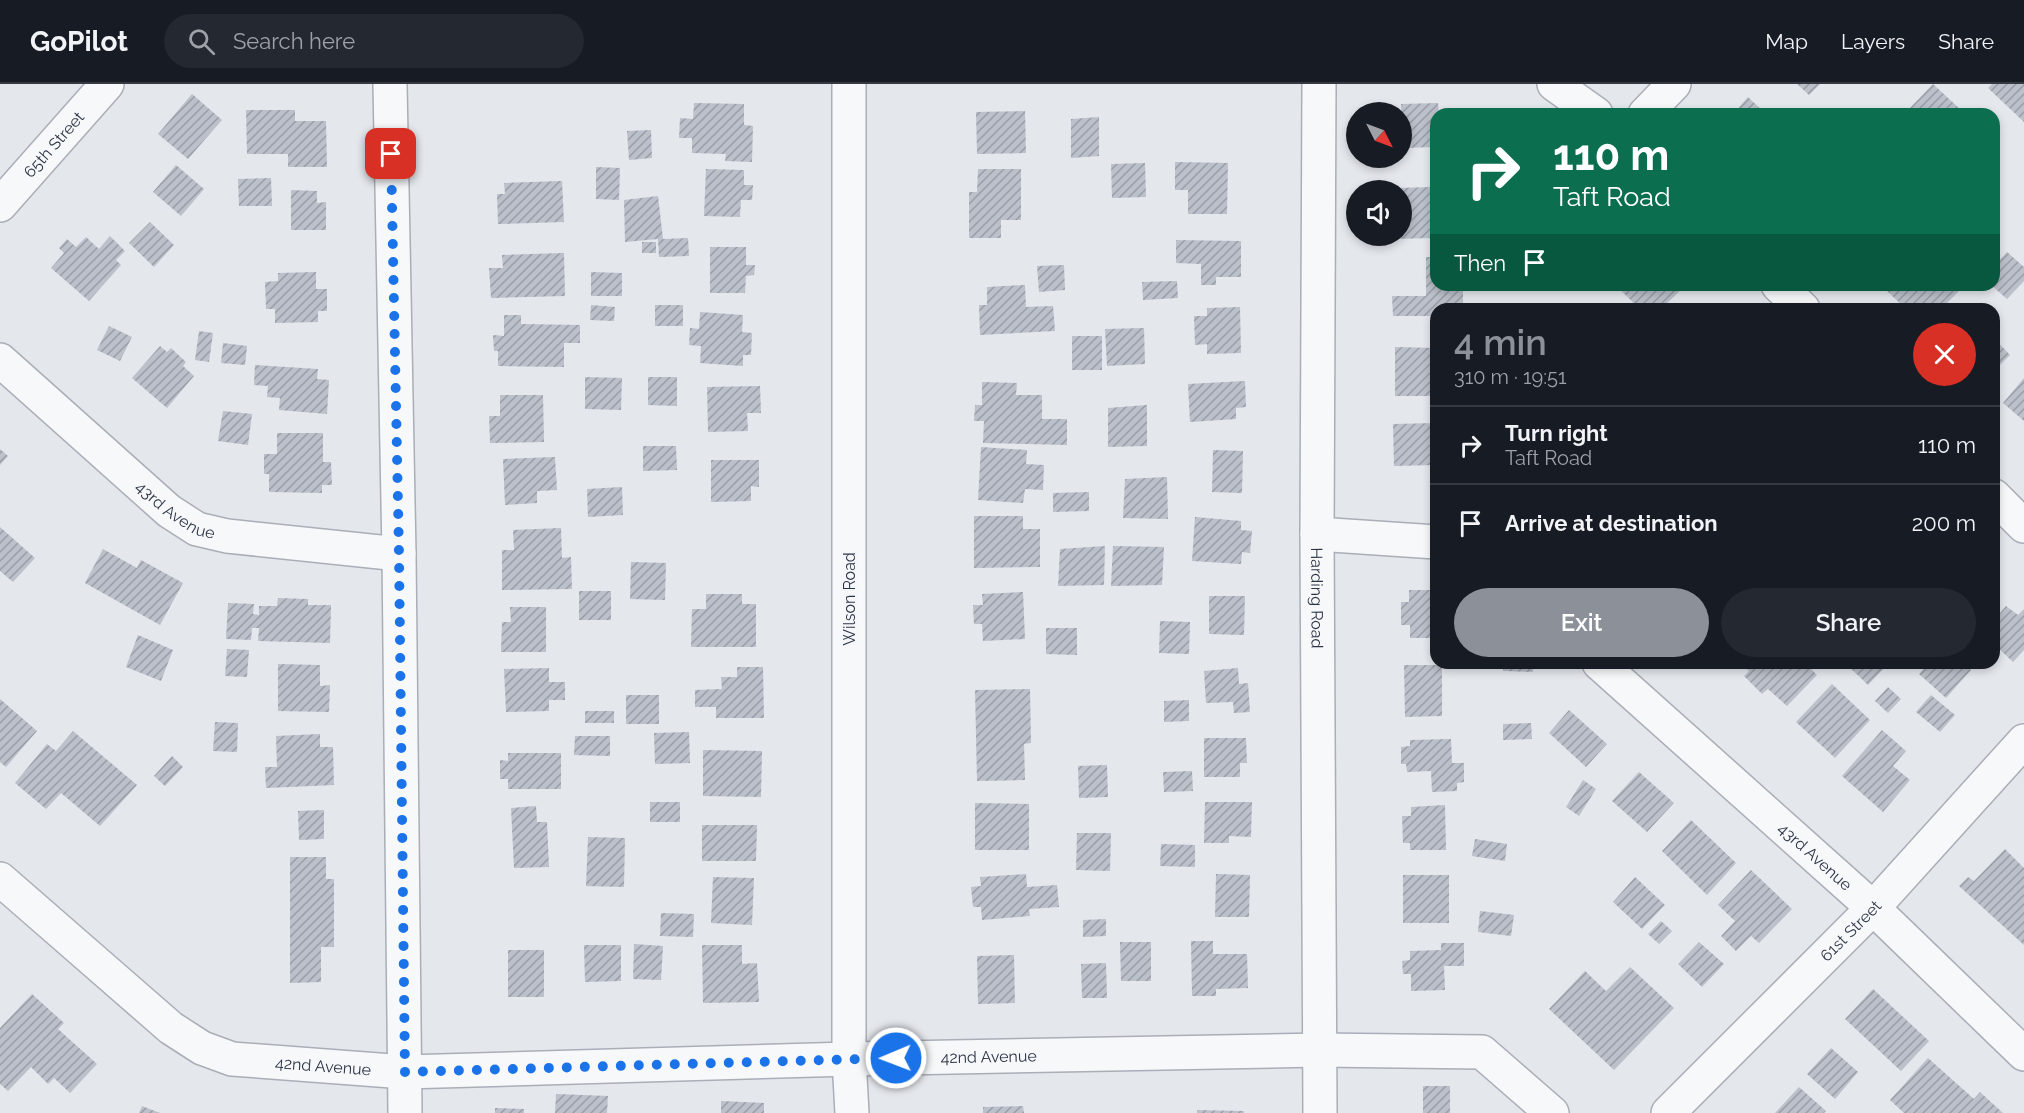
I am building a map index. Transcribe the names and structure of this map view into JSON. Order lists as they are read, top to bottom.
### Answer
{
  "streets": {
    "street": [
      "65th Street",
      "43rd Avenue",
      "Harding Road",
      "Wilson Road",
      "61st Street",
      "42nd Avenue"
    ]
  },
  "crossings": [
    ["43rd Avenue", "61st Street"],
    ["Harding Road", "42nd Avenue"],
    ["Wilson Road", "42nd Avenue"]
  ],
  "north": "bottom right",
  "page": {
    "header": "GoPilot",
    "search": "Search here",
    "nav": ["Map", "Layers", "Share"],
    "turn": ["110 m", "Taft Road"],
    "then": "Then",
    "heading": ["4 min", "310 m · 19:51"],
    "list": [
      {
        "name": "Turn right",
        "note": "Taft Road",
        "value": "110 m"
      },
      {
        "name": "Arrive at destination",
        "value": "200 m"
      }
    ],
    "buttons": ["Exit", "Share"]
  }
}
